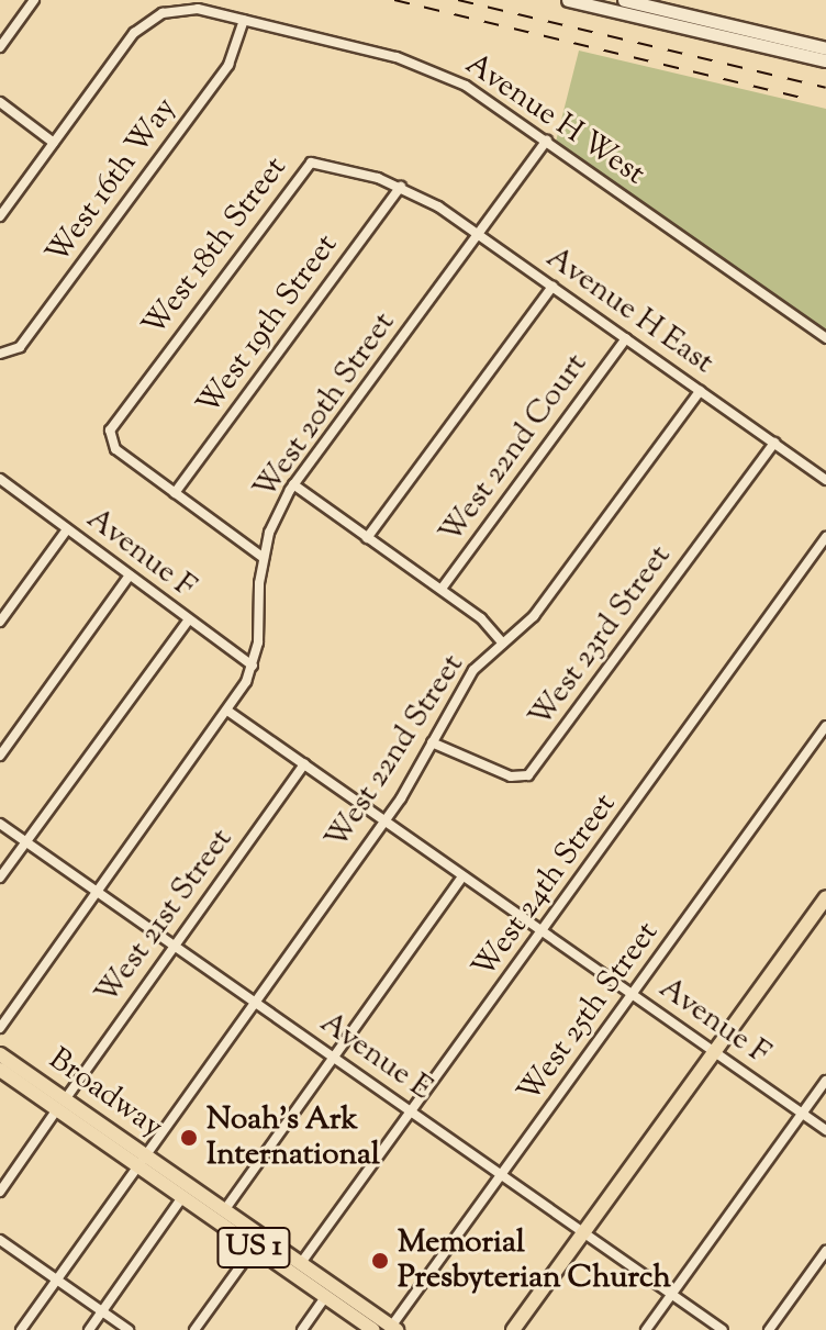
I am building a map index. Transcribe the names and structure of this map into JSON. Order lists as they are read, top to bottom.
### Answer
{
  "streets": {
    "main road": ["Broadway", "US 1"],
    "street": [
      "Avenue H West",
      "West 16th Way",
      "West 18th Street",
      "Avenue H East",
      "West 19th Street",
      "West 20th Street",
      "West 22nd Court",
      "Avenue F",
      "West 23rd Street",
      "West 22nd Street",
      "West 24th Street",
      "West 21st Street",
      "West 25th Street",
      "Avenue E"
    ]
  },
  "crossings": [
    ["Avenue H West", "West 16th Way"],
    ["Avenue H West", "West 20th Street"],
    ["West 18th Street", "Avenue H East"],
    ["West 18th Street", "West 19th Street"],
    ["Avenue H East", "West 19th Street"],
    ["Avenue H East", "West 20th Street"],
    ["Avenue H East", "West 22nd Court"],
    ["Avenue H East", "West 23rd Street"],
    ["Avenue H East", "West 22nd Street"],
    ["West 20th Street", "Avenue F"],
    ["West 20th Street", "Avenue E"],
    ["Avenue F", "West 22nd Street"],
    ["Avenue F", "West 24th Street"],
    ["Avenue F", "West 21st Street"],
    ["Avenue F", "West 25th Street"],
    ["West 23rd Street", "West 22nd Street"],
    ["West 22nd Street", "Avenue E"],
    ["West 22nd Street", "Broadway"],
    ["West 24th Street", "Avenue E"],
    ["West 24th Street", "Broadway"],
    ["West 21st Street", "Avenue E"],
    ["West 21st Street", "Broadway"],
    ["West 25th Street", "Avenue E"],
    ["West 25th Street", "Broadway"]
  ],
  "places": ["Noah's Ark International", "Memorial Presbyterian Church"]
}
